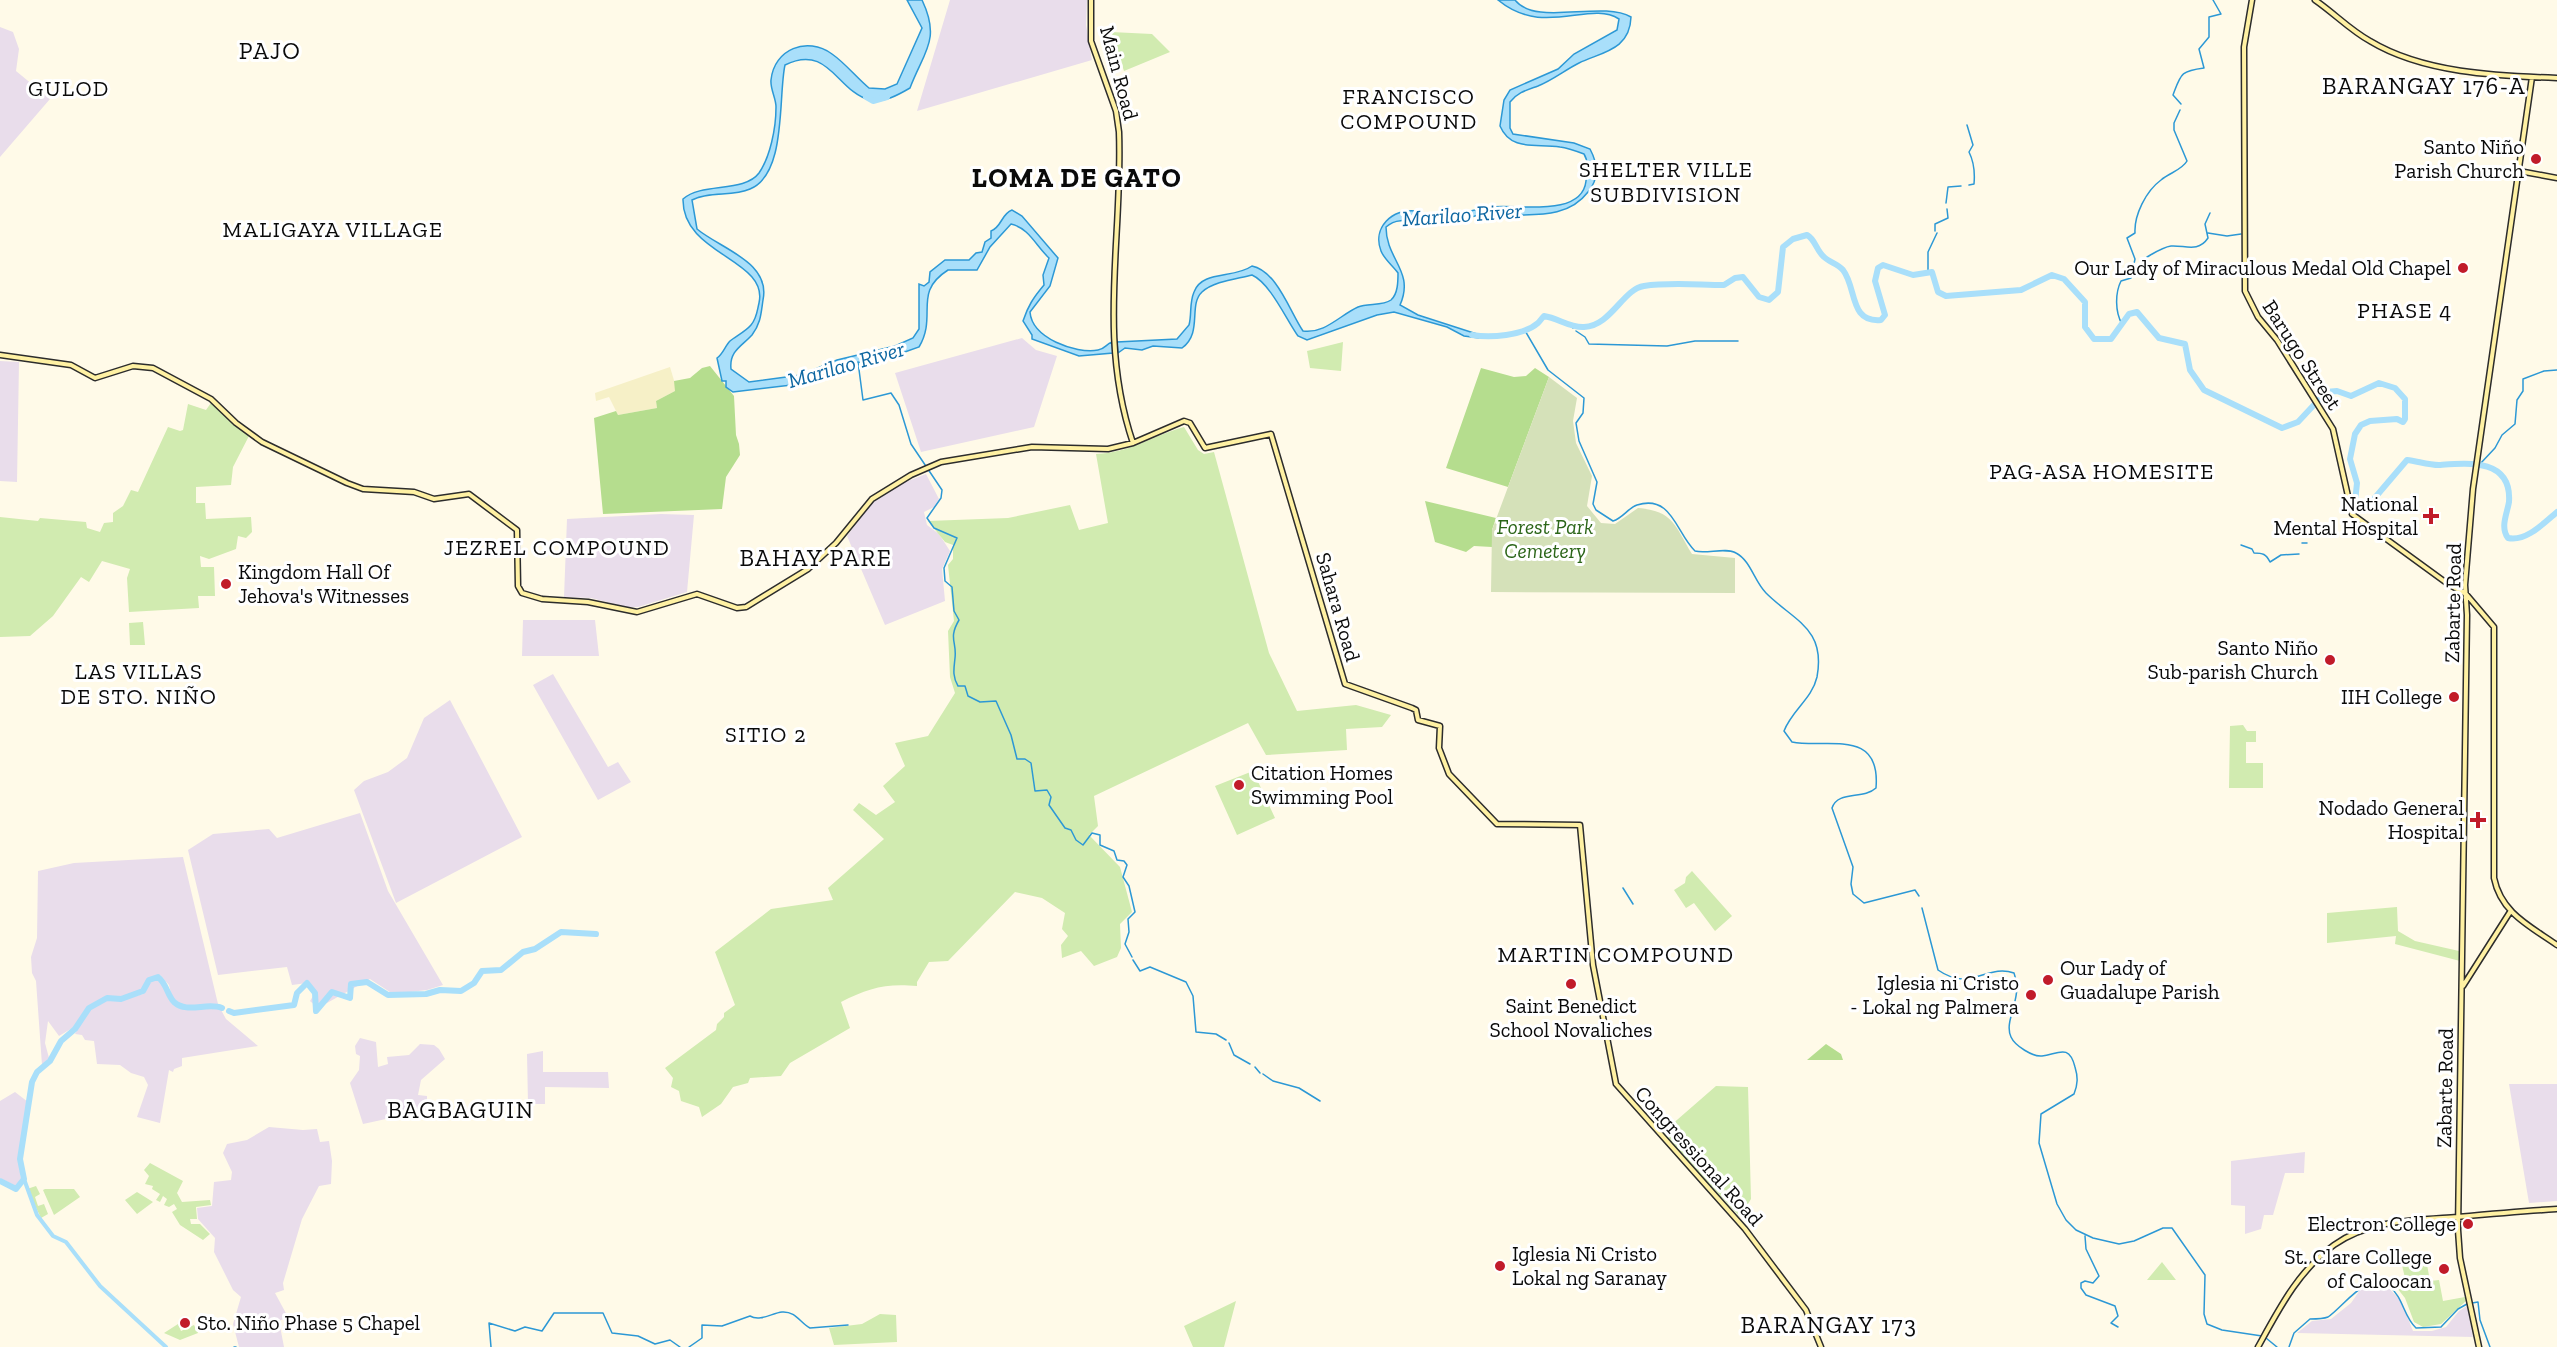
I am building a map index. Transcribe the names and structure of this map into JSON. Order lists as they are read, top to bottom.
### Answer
{
  "streets": {
    "main road": [
      "Main Road",
      "Barugo Street",
      "Zabarte Road",
      "Sahara Road",
      "Congressional Road"
    ]
  },
  "crossings": [
    ["Main Road", "Sahara Road"],
    ["Barugo Street", "Zabarte Road"],
    ["Sahara Road", "Congressional Road"]
  ],
  "districts": [
    "PAJO",
    "BARANGAY 176-A",
    "GULOD",
    "FRANCISCO COMPOUND",
    "SHELTER VILLE SUBDIVISION",
    "LOMA DE GATO",
    "MALIGAYA VILLAGE",
    "PHASE 4",
    "PAG-ASA HOMESITE",
    "JEZREL COMPOUND",
    "BAHAY PARE",
    "LAS VILLAS DE STO. NIÑO",
    "SITIO 2",
    "MARTIN COMPOUND",
    "BAGBAGUIN",
    "BARANGAY 173"
  ],
  "water": ["Marilao River"],
  "parks": ["Forest Park Cemetery"],
  "places": {
    "other": [
      "Santo Niño Parish Church",
      "Our Lady of Miraculous Medal Old Chapel",
      "Kingdom Hall Of Jehova's Witnesses",
      "Santo Niño Sub-parish Church",
      "IIH College",
      "Citation Homes Swimming Pool",
      "Our Lady of Guadalupe Parish",
      "Saint Benedict School Novaliches",
      "Iglesia ni Cristo - Lokal ng Palmera",
      "Electron College",
      "Iglesia Ni Cristo Lokal ng Saranay",
      "St. Clare College of Caloocan",
      "Sto. Niño Phase 5 Chapel"
    ],
    "health": ["National Mental Hospital", "Nodado General Hospital"]
  }
}
